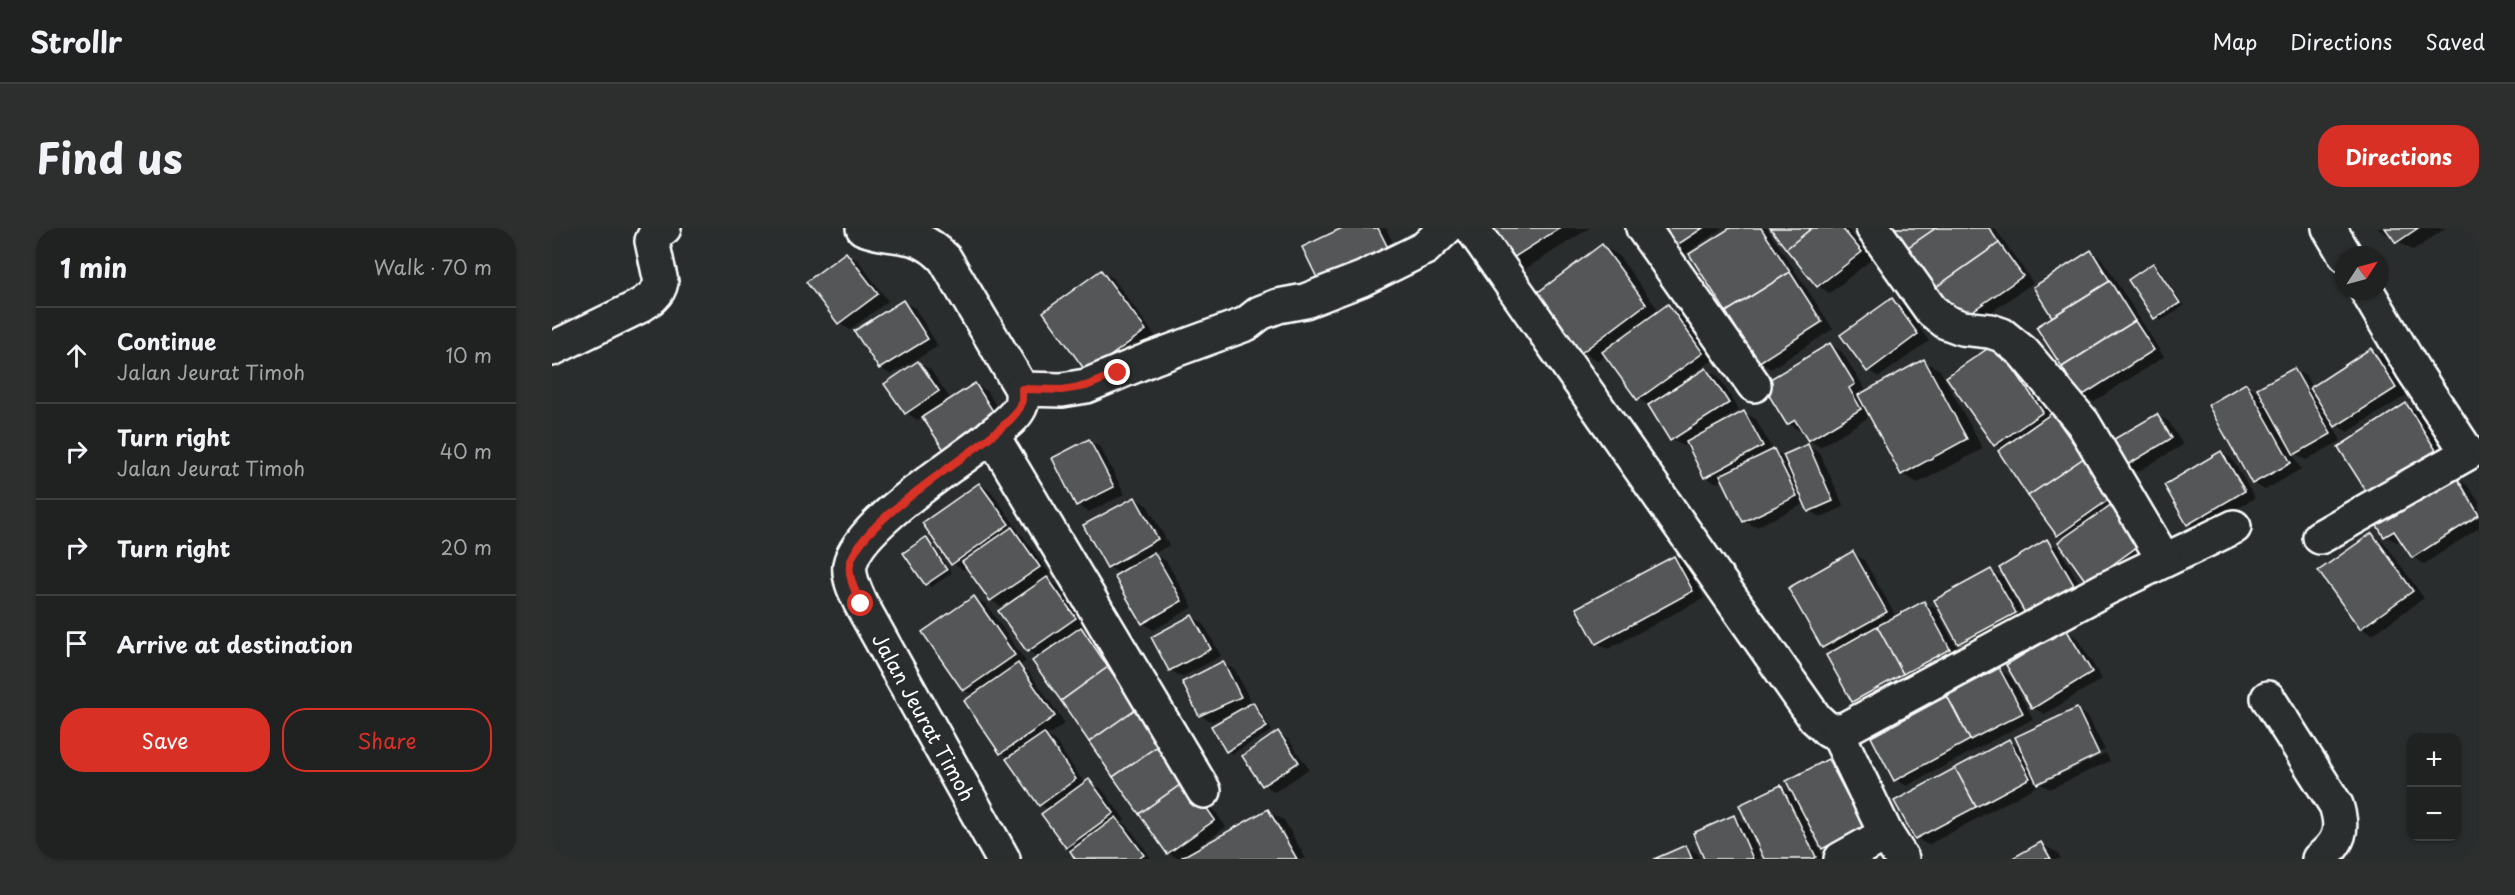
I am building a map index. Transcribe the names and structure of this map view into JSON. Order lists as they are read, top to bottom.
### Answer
{
  "streets": {
    "street": ["Jalan Jeurat Timoh"]
  },
  "north": "top right",
  "page": {
    "header": "Strollr",
    "nav": ["Map", "Directions", "Saved"],
    "title": "Find us",
    "buttons": [
      "Directions",
      ["Save", "Share"]
    ],
    "heading": ["1 min", "Walk · 70 m"],
    "list": [
      ["Continue", "Jalan Jeurat Timoh", "10 m"],
      ["Turn right", "Jalan Jeurat Timoh", "40 m"],
      ["Turn right", "20 m"],
      "Arrive at destination"
    ],
    "map_buttons": ["+", "−"]
  }
}
